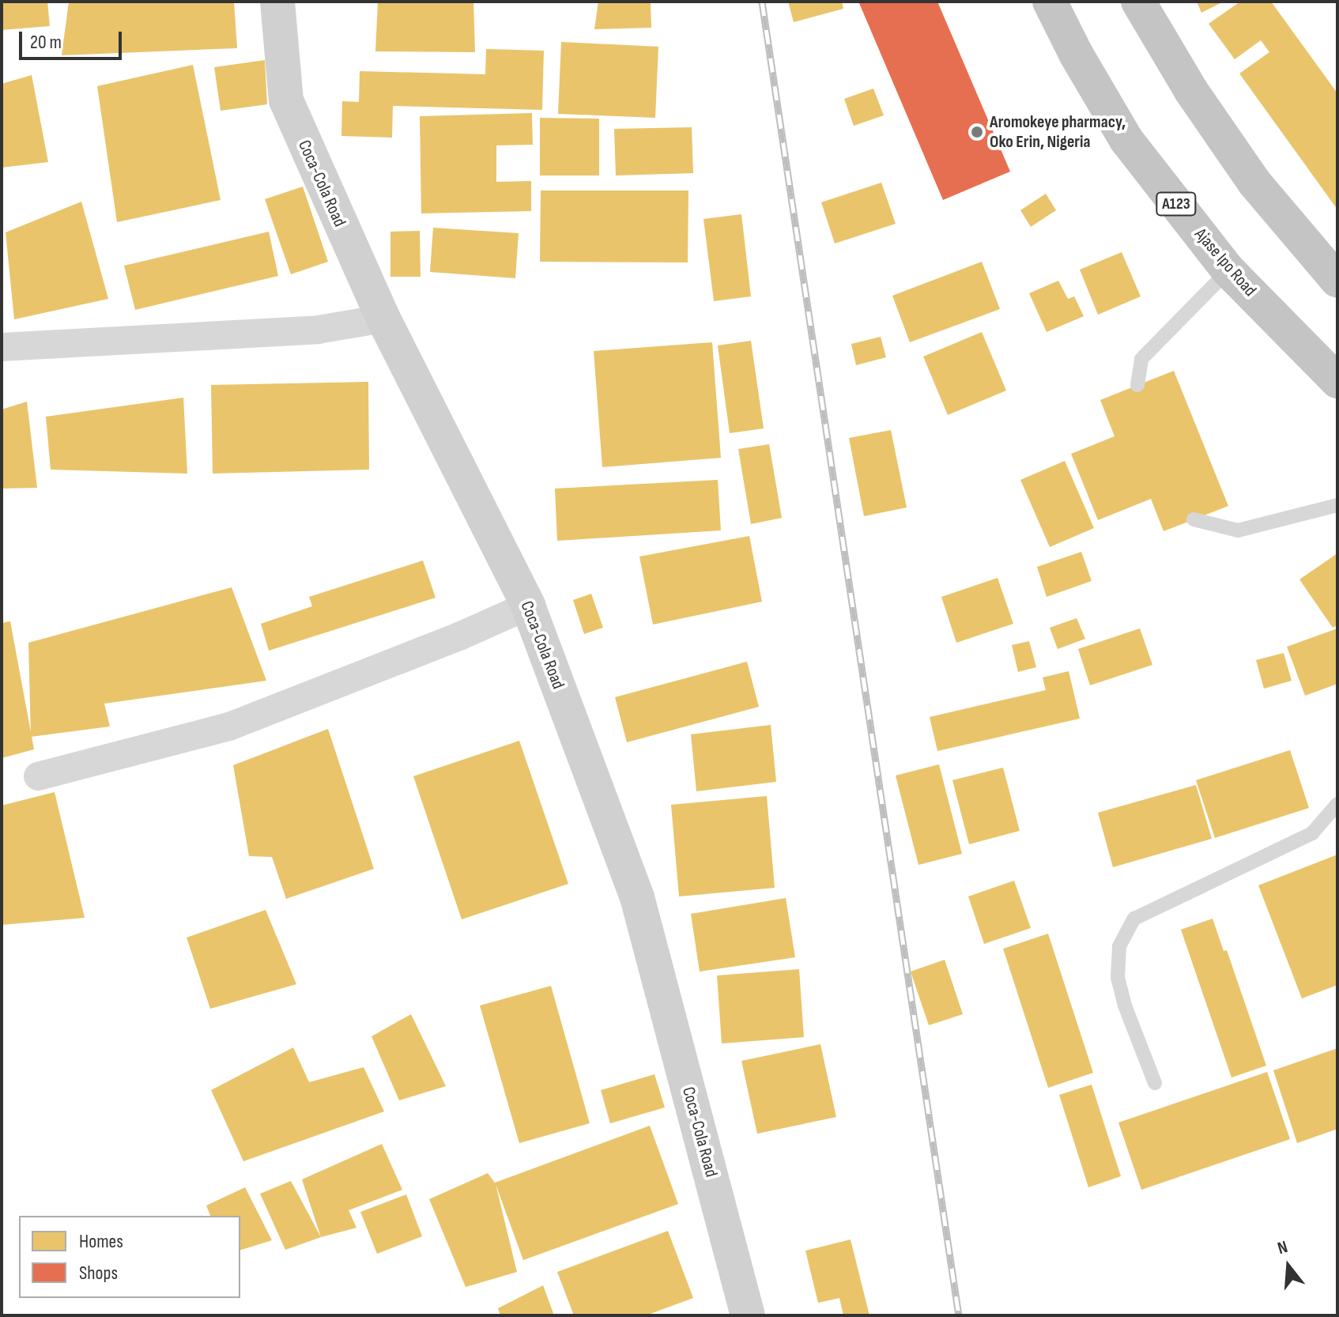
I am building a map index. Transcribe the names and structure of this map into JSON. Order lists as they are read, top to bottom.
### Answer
{
  "streets": {
    "highway": ["A123", "Ajase Ipo Road"],
    "street": ["Coca-Cola Road"]
  },
  "places": ["Aromokeye pharmacy, Oko Erin, Nigeria"],
  "legend": ["Homes", "Shops"],
  "scale_bar": "20 m",
  "north": "top"
}
